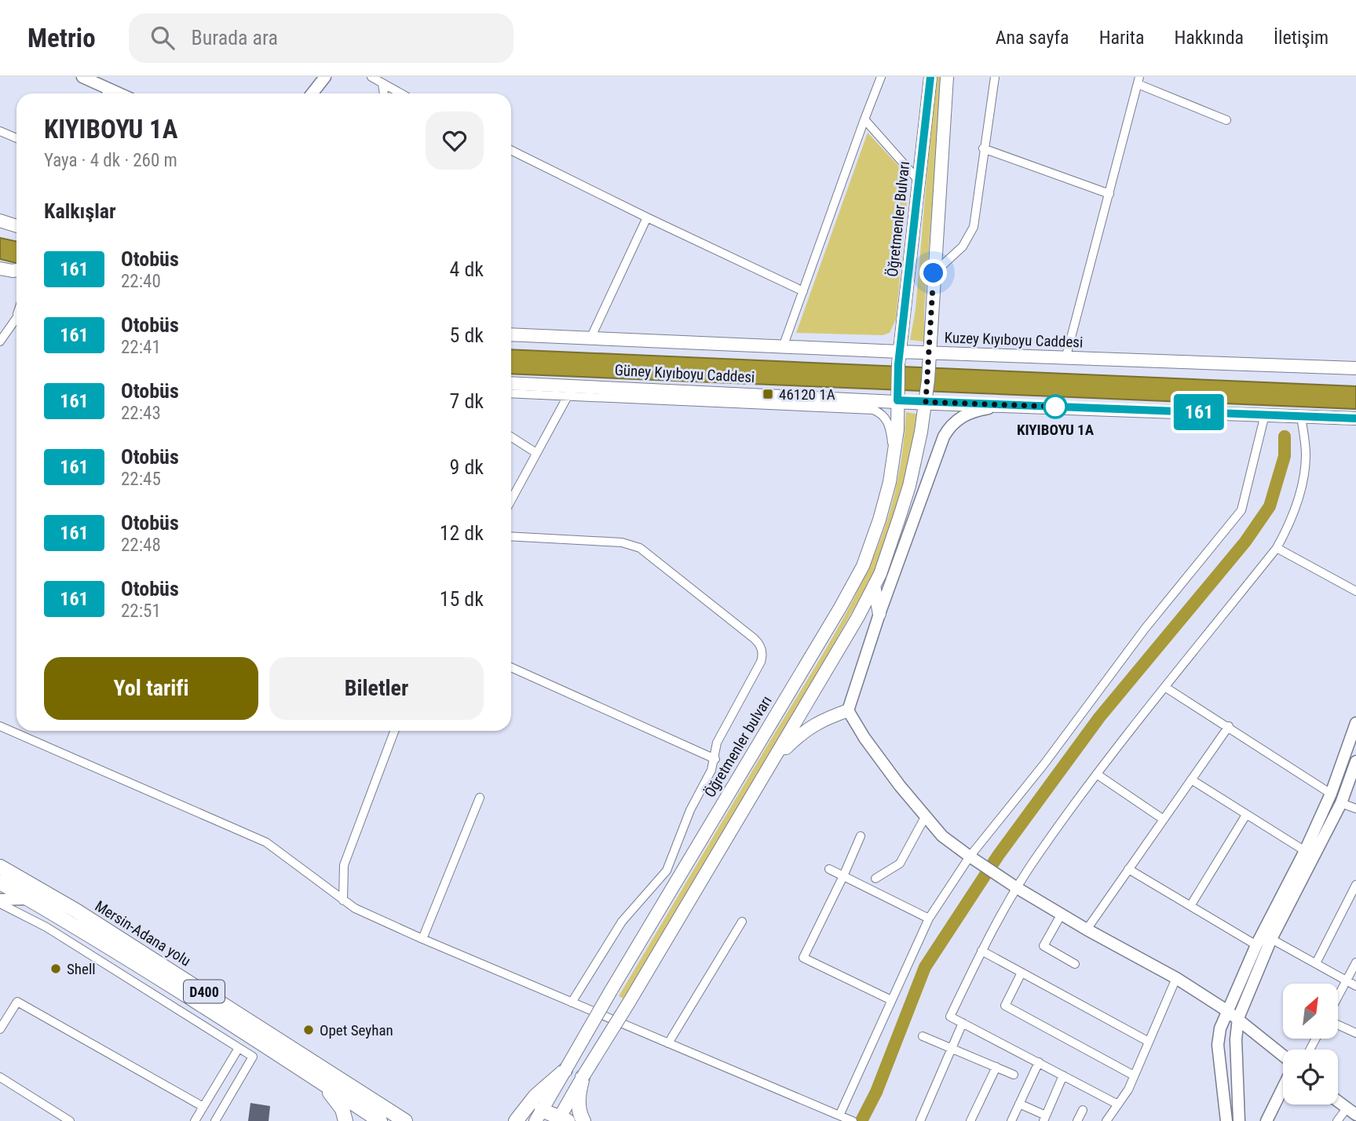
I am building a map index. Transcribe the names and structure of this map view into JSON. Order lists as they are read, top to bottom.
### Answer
{
  "streets": {
    "highway": ["Mersin-Adana yolu", "D400"],
    "main road": [
      "Öğretmenler Bulvarı",
      "Kuzey Kıyıboyu Caddesi",
      "Güney Kıyıboyu Caddesi",
      "Öğretmenler bulvarı"
    ]
  },
  "crossings": [
    ["Öğretmenler Bulvarı", "Kuzey Kıyıboyu Caddesi"],
    ["Öğretmenler Bulvarı", "Öğretmenler bulvarı"],
    ["Kuzey Kıyıboyu Caddesi", "Öğretmenler bulvarı"],
    ["Güney Kıyıboyu Caddesi", "Öğretmenler bulvarı"]
  ],
  "places": {
    "transit": ["46120 1A"],
    "other": ["KIYIBOYU 1A", "Shell", "Opet Seyhan"]
  },
  "lines": ["bus line 161"],
  "north": "top right",
  "page": {
    "header": "Metrio",
    "search": "Burada ara",
    "nav": [
      "Ana sayfa",
      "Harita",
      "Hakkında",
      "İletişim"
    ],
    "on_map": "161",
    "heading": [
      ["KIYIBOYU 1A", "Yaya · 4 dk · 260 m"],
      "Kalkışlar"
    ],
    "list": [
      {
        "mark": "161",
        "name": "Otobüs",
        "note": "22:40",
        "value": "4 dk"
      },
      {
        "mark": "161",
        "name": "Otobüs",
        "note": "22:41",
        "value": "5 dk"
      },
      {
        "mark": "161",
        "name": "Otobüs",
        "note": "22:43",
        "value": "7 dk"
      },
      {
        "mark": "161",
        "name": "Otobüs",
        "note": "22:45",
        "value": "9 dk"
      },
      {
        "mark": "161",
        "name": "Otobüs",
        "note": "22:48",
        "value": "12 dk"
      },
      {
        "mark": "161",
        "name": "Otobüs",
        "note": "22:51",
        "value": "15 dk"
      }
    ],
    "buttons": ["Yol tarifi", "Biletler"]
  }
}
